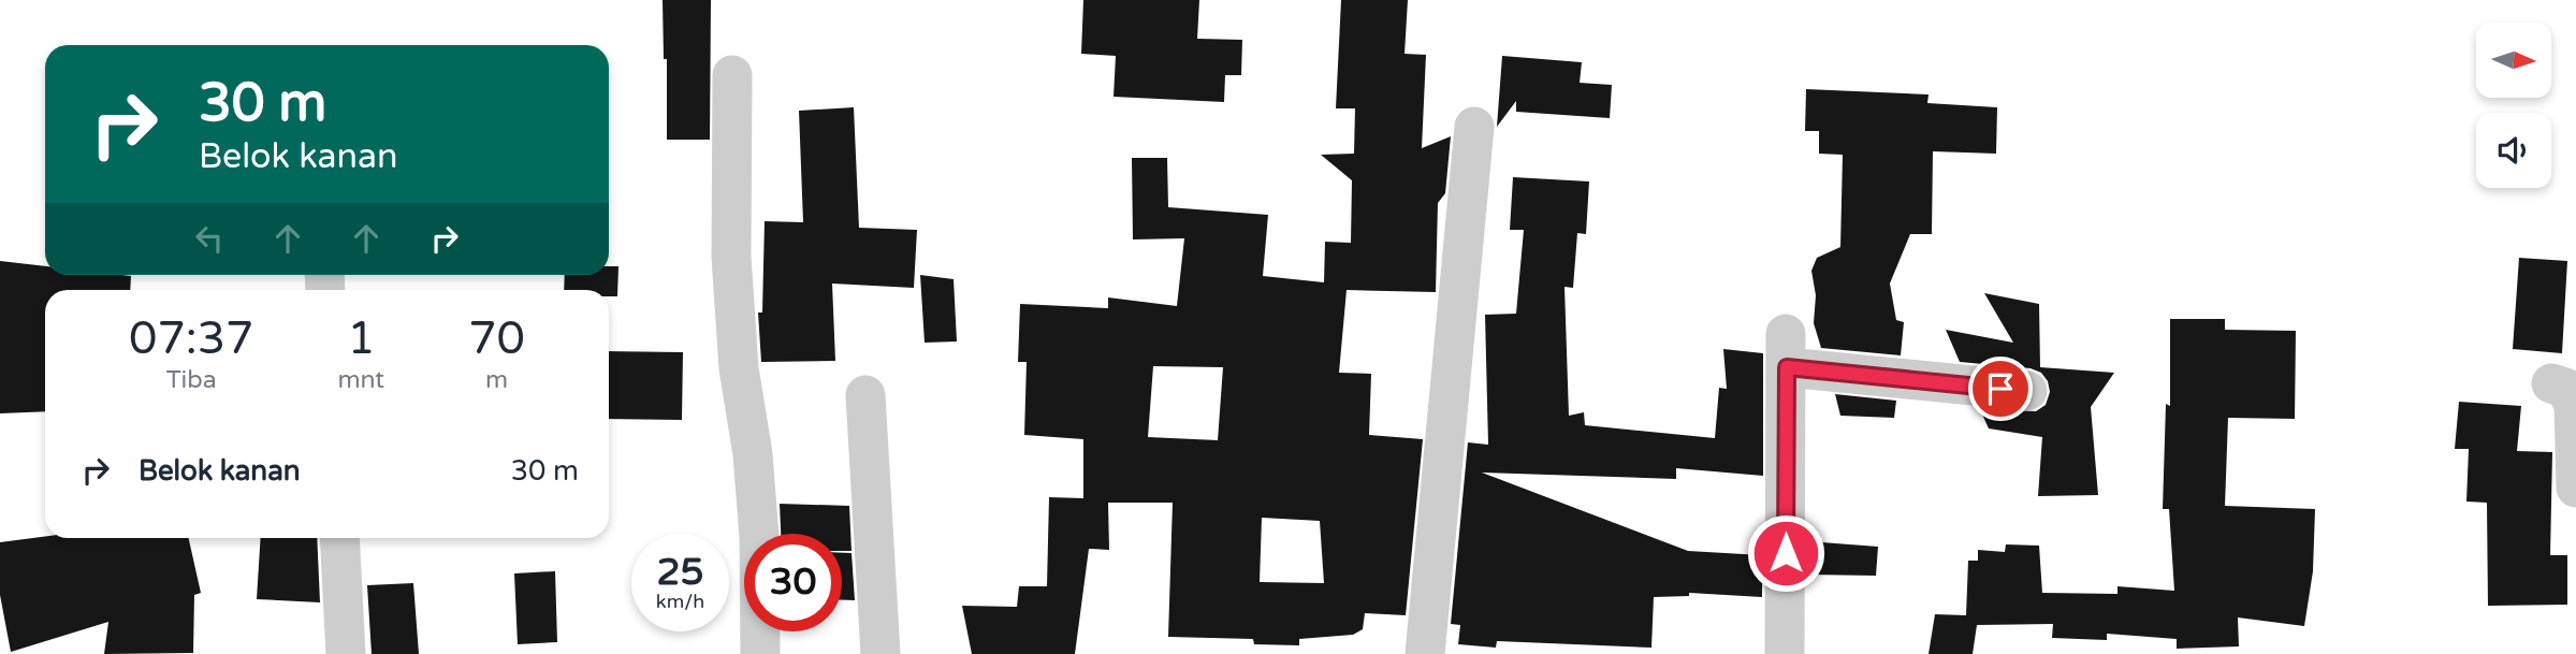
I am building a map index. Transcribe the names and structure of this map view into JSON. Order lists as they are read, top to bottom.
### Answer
{
  "north": "right",
  "page": {
    "turn": ["30 m", "Belok kanan"],
    "eta": [
      "07:37",
      "Tiba",
      "1",
      "mnt",
      "70",
      "m"
    ],
    "list": [
      {
        "name": "Belok kanan",
        "value": "30 m"
      }
    ],
    "speed": "25 km/h",
    "limit": "30"
  }
}
